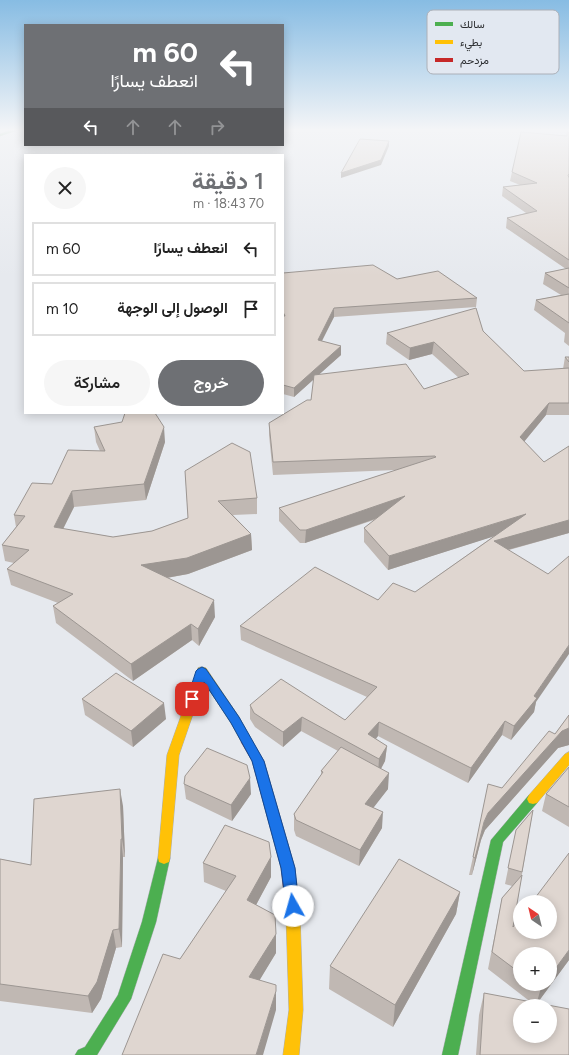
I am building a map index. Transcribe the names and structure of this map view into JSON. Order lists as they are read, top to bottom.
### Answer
{
  "legend": ["سالك", "بطيء", "مزدحم"],
  "north": "top left",
  "page": {
    "turn": ["60 m", "انعطف يسارًا"],
    "heading": ["1 دقيقة", "70 m · 18:43"],
    "list": [
      {
        "name": "انعطف يسارًا",
        "value": "60 m"
      },
      {
        "name": "الوصول إلى الوجهة",
        "value": "10 m"
      }
    ],
    "buttons": ["خروج", "مشاركة"],
    "map_buttons": ["+", "−"]
  }
}
